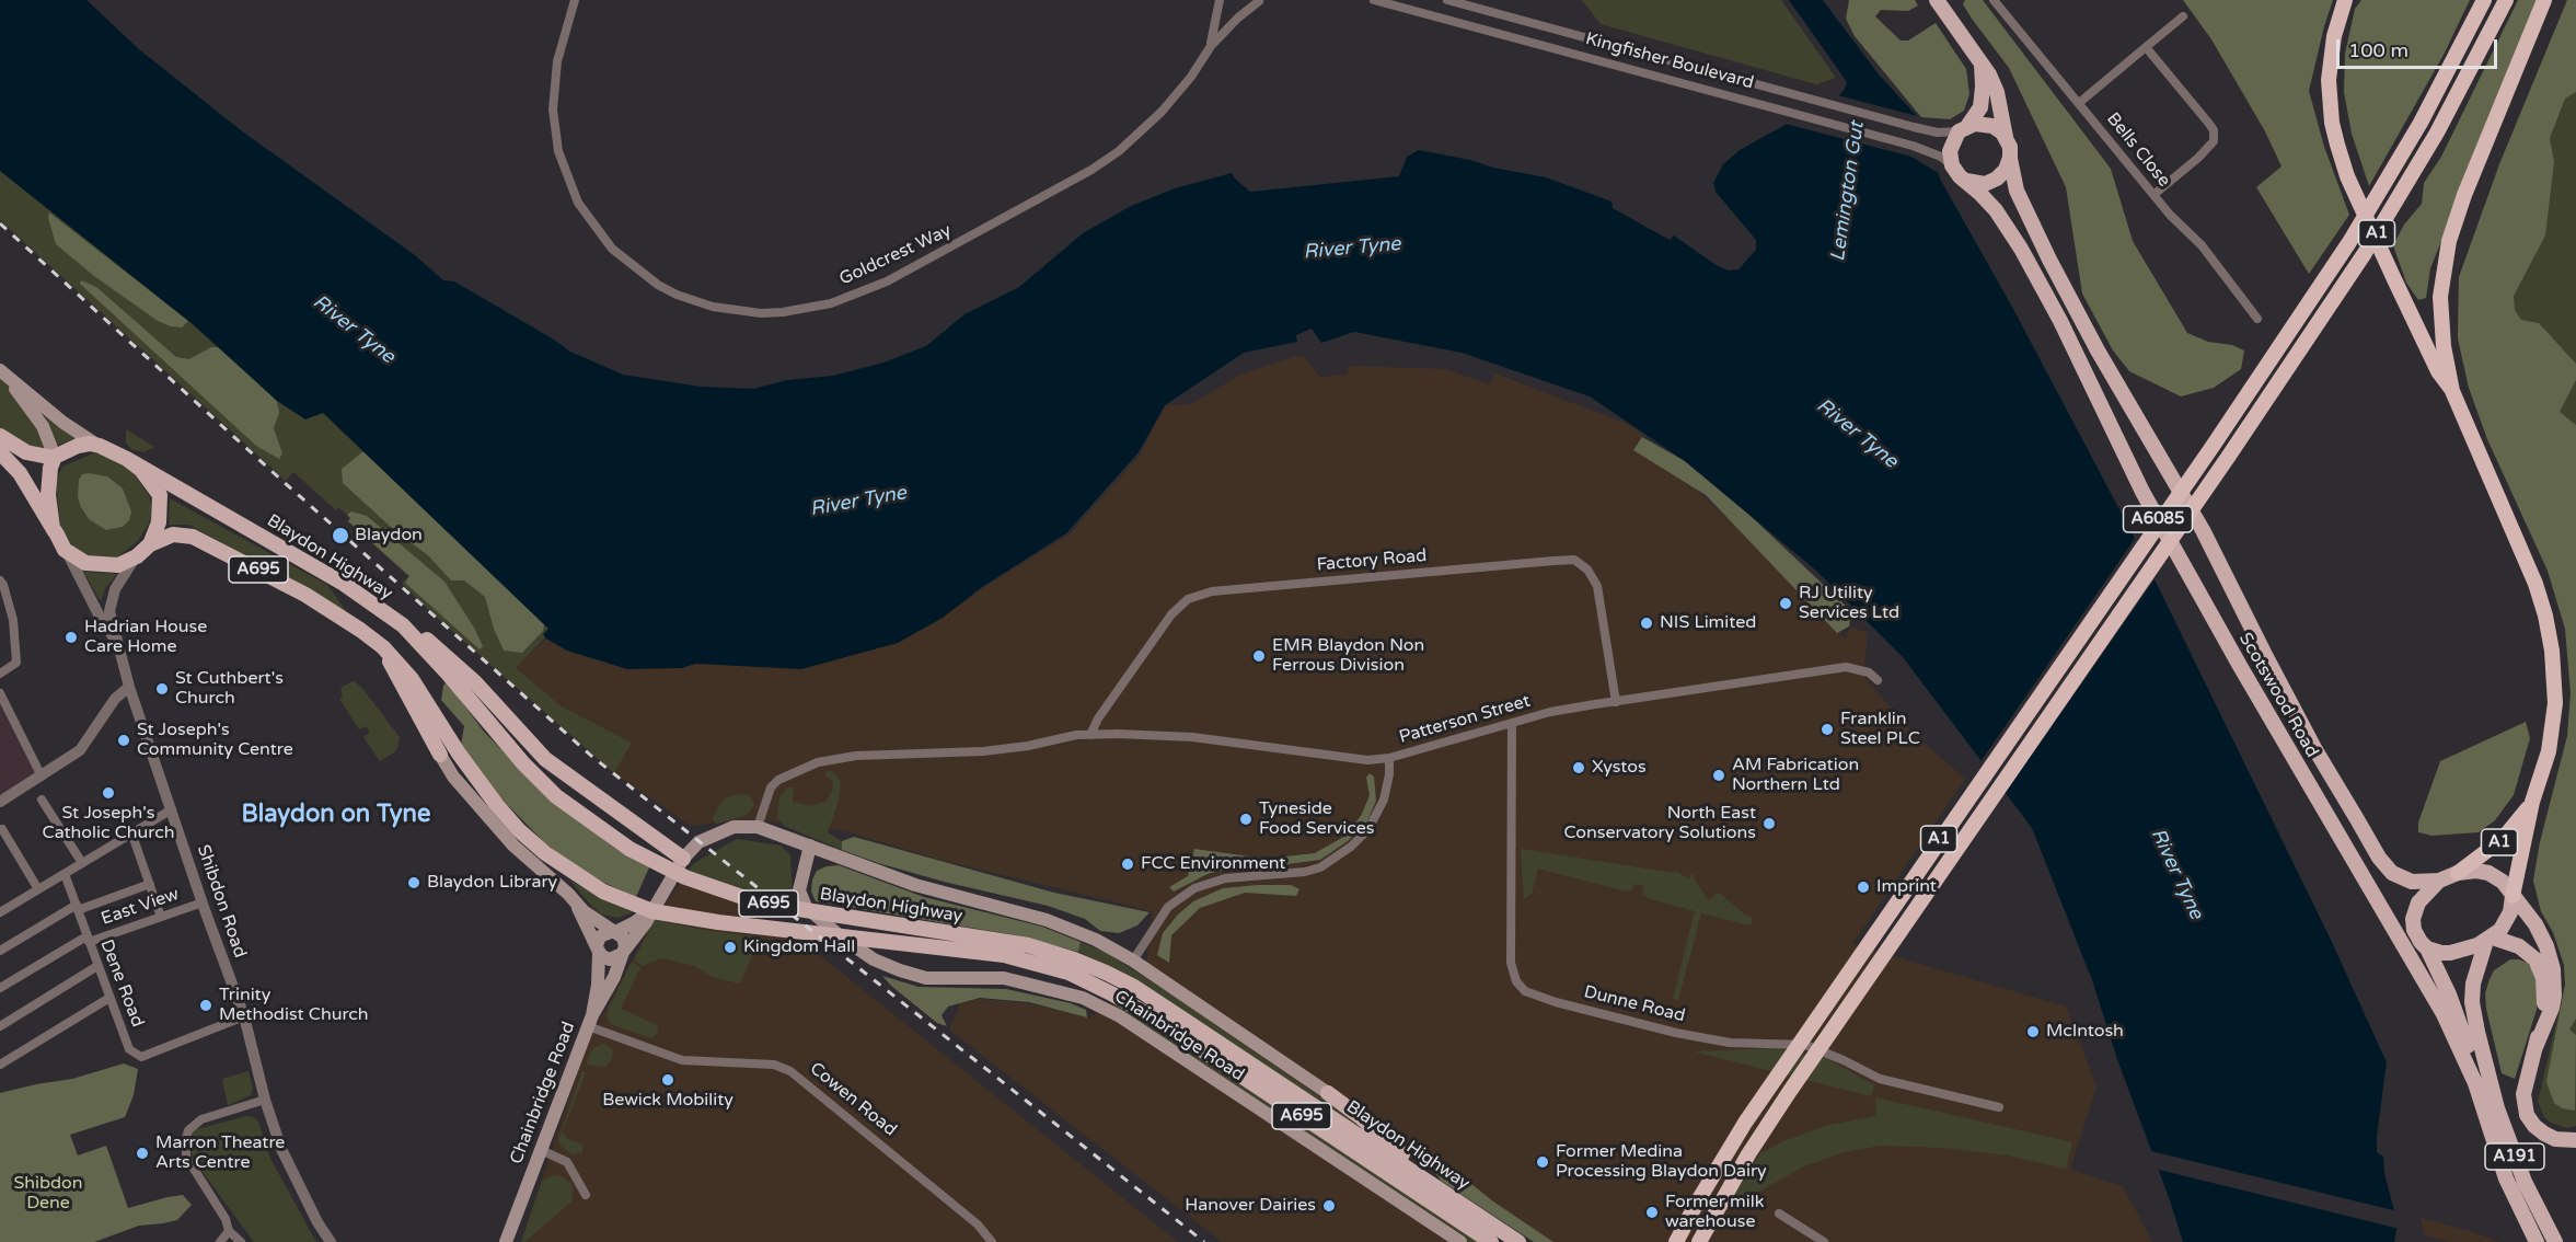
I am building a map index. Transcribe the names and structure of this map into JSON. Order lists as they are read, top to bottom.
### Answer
{
  "streets": {
    "highway": ["A1"],
    "main road": [
      "A6085",
      "Blaydon Highway",
      "A695",
      "Scotswood Road",
      "Chainbridge Road",
      "A191"
    ],
    "street": [
      "Kingfisher Boulevard",
      "Bells Close",
      "Goldcrest Way",
      "Factory Road",
      "Patterson Street",
      "Shibdon Road",
      "East View",
      "Dene Road",
      "Dunne Road",
      "Cowen Road"
    ]
  },
  "crossings": [
    ["Kingfisher Boulevard", "Scotswood Road"],
    ["A1", "Scotswood Road"],
    ["A1", "A191"],
    ["Factory Road", "Patterson Street"],
    ["Scotswood Road", "A191"],
    ["Patterson Street", "Dunne Road"],
    ["Shibdon Road", "East View"],
    ["Shibdon Road", "Dene Road"],
    ["East View", "Dene Road"],
    ["Chainbridge Road", "Cowen Road"]
  ],
  "districts": ["Blaydon on Tyne"],
  "water": ["Lemington Gut", "River Tyne"],
  "parks": ["Shibdon Dene"],
  "places": [
    "Blaydon",
    "RJ Utility Services Ltd",
    "NIS Limited",
    "Hadrian House Care Home",
    "EMR Blaydon Non Ferrous Division",
    "St Cuthbert's Church",
    "Franklin Steel PLC",
    "St Joseph's Community Centre",
    "Xystos",
    "AM Fabrication Northern Ltd",
    "St Joseph's Catholic Church",
    "Tyneside Food Services",
    "North East Conservatory Solutions",
    "FCC Environment",
    "Blaydon Library",
    "Imprint",
    "Kingdom Hall",
    "Trinity Methodist Church",
    "McIntosh",
    "Bewick Mobility",
    "Marron Theatre Arts Centre",
    "Former Medina Processing Blaydon Dairy",
    "Hanover Dairies",
    "Former milk warehouse"
  ],
  "scale_bar": "100 m"
}
